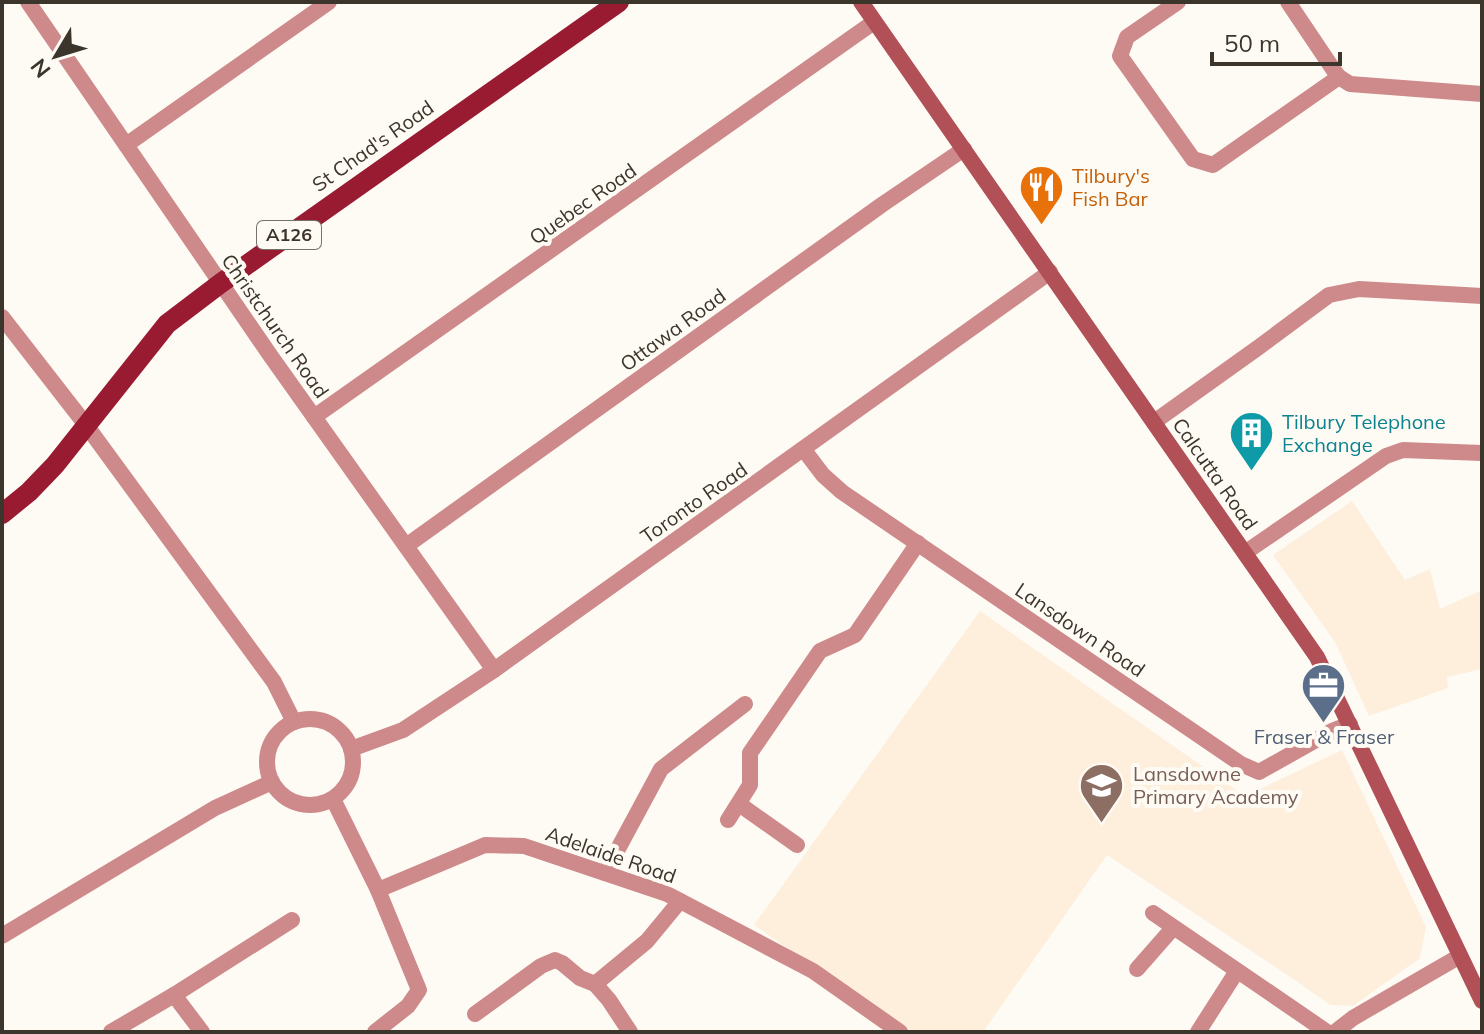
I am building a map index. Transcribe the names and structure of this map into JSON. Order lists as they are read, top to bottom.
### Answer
{
  "streets": {
    "main road": ["St Chad's Road", "A126"],
    "street": [
      "Quebec Road",
      "Christchurch Road",
      "Ottawa Road",
      "Calcutta Road",
      "Toronto Road",
      "Lansdown Road",
      "Adelaide Road"
    ]
  },
  "crossings": [
    ["St Chad's Road", "Christchurch Road"],
    ["Quebec Road", "Christchurch Road"],
    ["Quebec Road", "Calcutta Road"],
    ["Christchurch Road", "Ottawa Road"],
    ["Christchurch Road", "Toronto Road"],
    ["Ottawa Road", "Calcutta Road"],
    ["Calcutta Road", "Toronto Road"],
    ["Calcutta Road", "Lansdown Road"],
    ["Toronto Road", "Lansdown Road"]
  ],
  "places": {
    "restaurant": ["Tilbury's Fish Bar"],
    "building": ["Tilbury Telephone Exchange"],
    "office": ["Fraser & Fraser"],
    "school or university": ["Lansdowne Primary Academy"]
  },
  "scale_bar": "50 m",
  "north": "bottom left"
}
